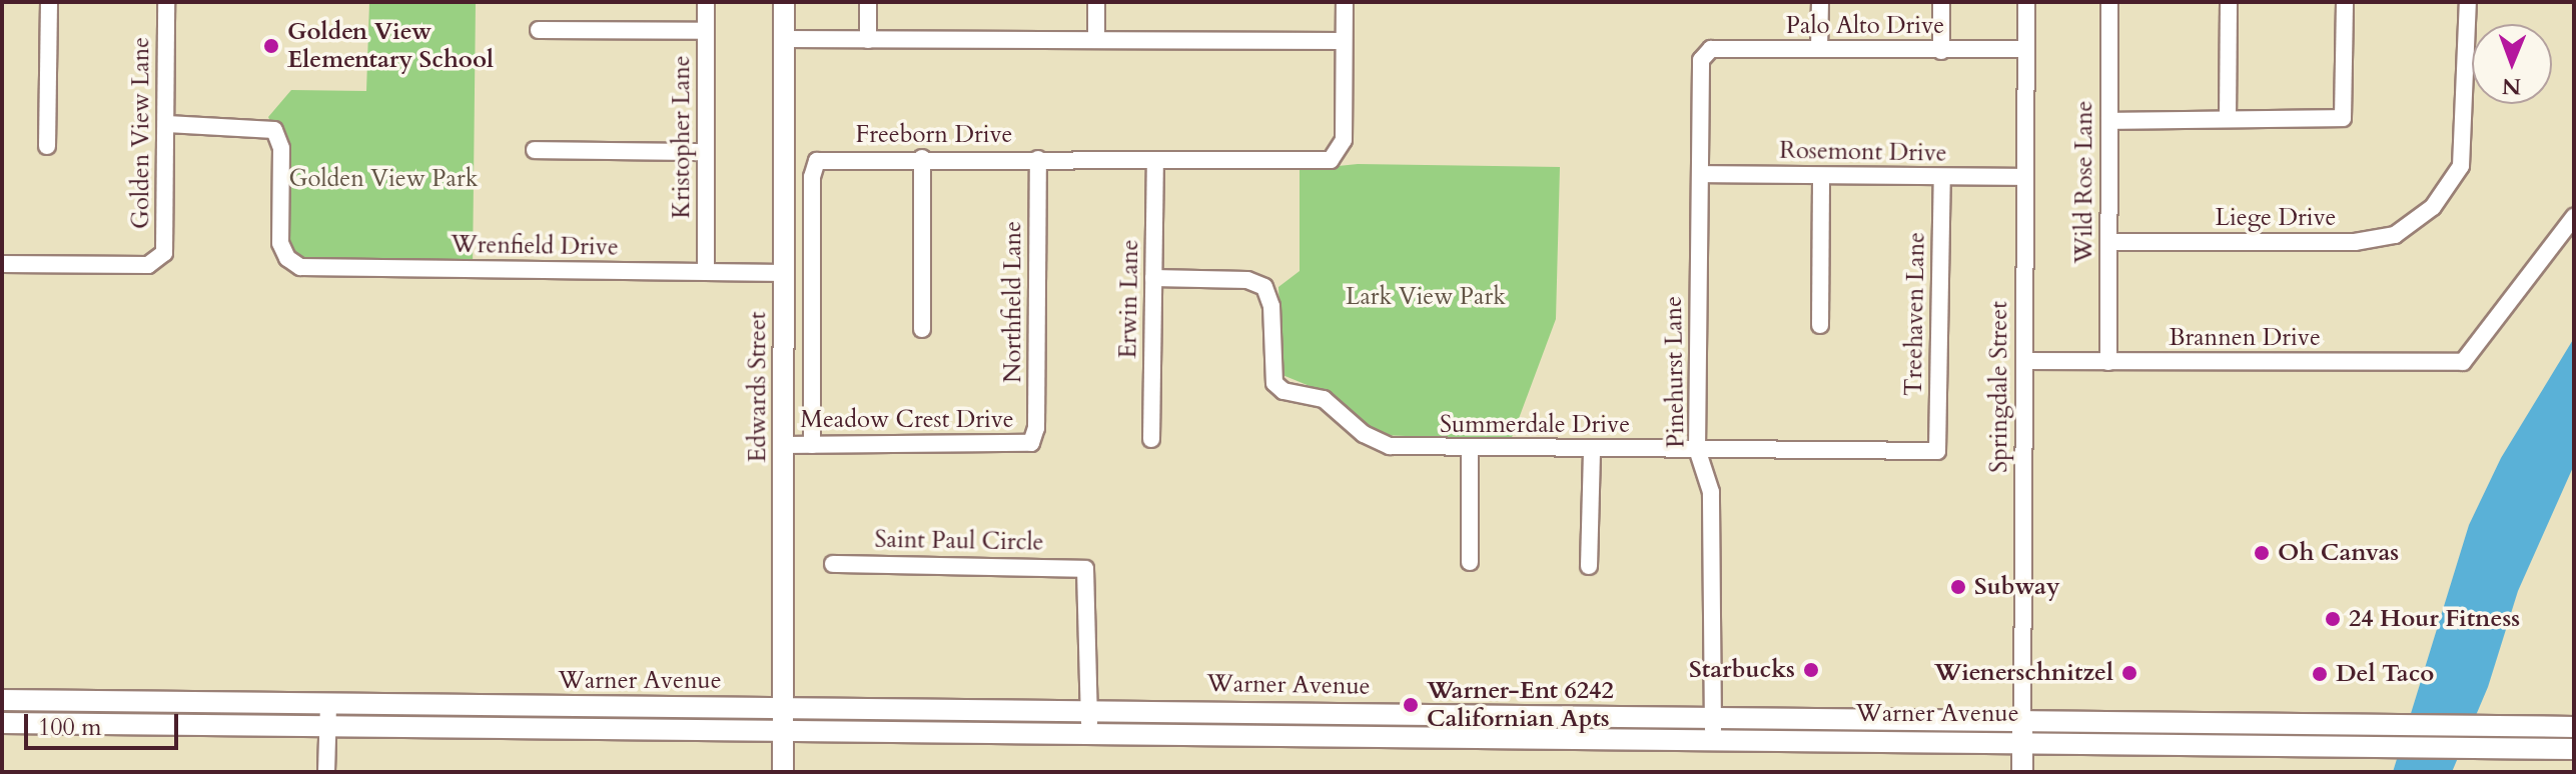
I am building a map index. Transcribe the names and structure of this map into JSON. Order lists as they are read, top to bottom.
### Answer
{
  "streets": {
    "main road": ["Edwards Street", "Springdale Street", "Warner Avenue"],
    "street": [
      "Palo Alto Drive",
      "Golden View Lane",
      "Freeborn Drive",
      "Kristopher Lane",
      "Rosemont Drive",
      "Wild Rose Lane",
      "Liege Drive",
      "Wrenfield Drive",
      "Erwin Lane",
      "Northfield Lane",
      "Treehaven Lane",
      "Brannen Drive",
      "Pinehurst Lane",
      "Meadow Crest Drive",
      "Summerdale Drive",
      "Saint Paul Circle"
    ]
  },
  "crossings": [
    ["Palo Alto Drive", "Pinehurst Lane"],
    ["Palo Alto Drive", "Springdale Street"],
    ["Golden View Lane", "Wrenfield Drive"],
    ["Freeborn Drive", "Erwin Lane"],
    ["Freeborn Drive", "Northfield Lane"],
    ["Freeborn Drive", "Meadow Crest Drive"],
    ["Kristopher Lane", "Wrenfield Drive"],
    ["Rosemont Drive", "Treehaven Lane"],
    ["Rosemont Drive", "Pinehurst Lane"],
    ["Rosemont Drive", "Springdale Street"],
    ["Wild Rose Lane", "Liege Drive"],
    ["Wild Rose Lane", "Brannen Drive"],
    ["Wrenfield Drive", "Edwards Street"],
    ["Erwin Lane", "Summerdale Drive"],
    ["Northfield Lane", "Meadow Crest Drive"],
    ["Treehaven Lane", "Summerdale Drive"],
    ["Brannen Drive", "Springdale Street"],
    ["Pinehurst Lane", "Summerdale Drive"],
    ["Pinehurst Lane", "Warner Avenue"],
    ["Edwards Street", "Meadow Crest Drive"],
    ["Edwards Street", "Warner Avenue"],
    ["Springdale Street", "Warner Avenue"],
    ["Saint Paul Circle", "Warner Avenue"]
  ],
  "parks": ["Golden View Park", "Lark View Park"],
  "places": [
    "Golden View Elementary School",
    "Oh Canvas",
    "Subway",
    "24 Hour Fitness",
    "Starbucks",
    "Wienerschnitzel",
    "Del Taco",
    "Warner-Ent 6242 Californian Apts"
  ],
  "scale_bar": "100 m",
  "north": "bottom"
}
